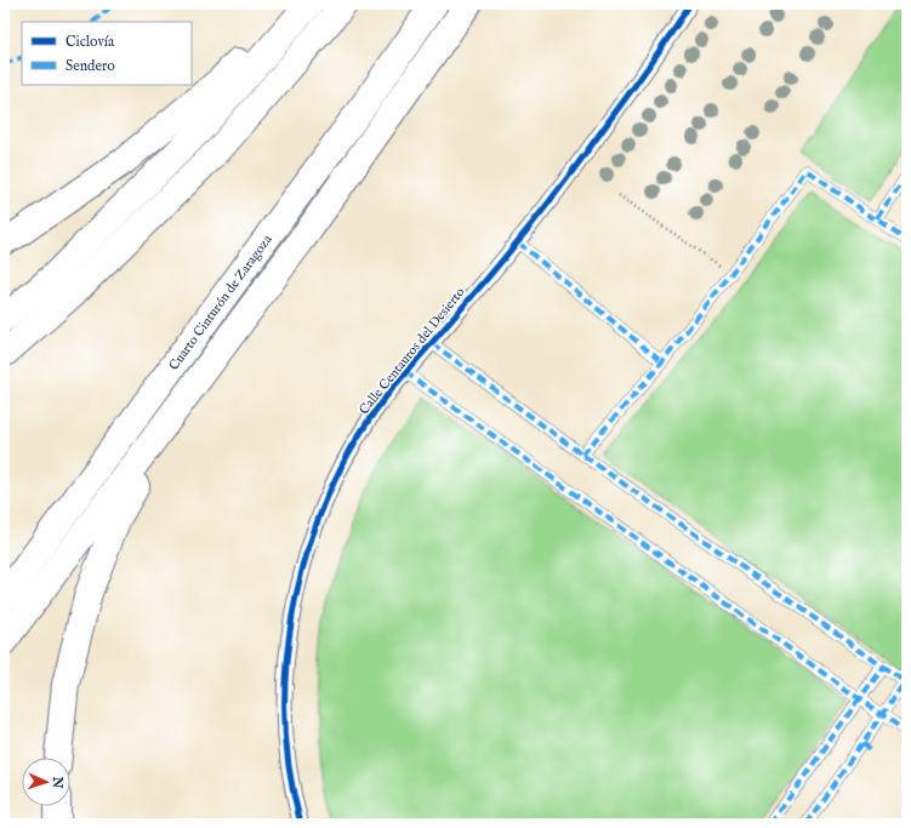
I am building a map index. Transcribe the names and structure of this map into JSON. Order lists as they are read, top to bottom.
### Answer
{
  "streets": {
    "highway": ["Cuarto Cinturón de Zaragoza"],
    "street": ["Calle Centauros del Desierto"]
  },
  "legend": ["Ciclovía", "Sendero"],
  "north": "right"
}
